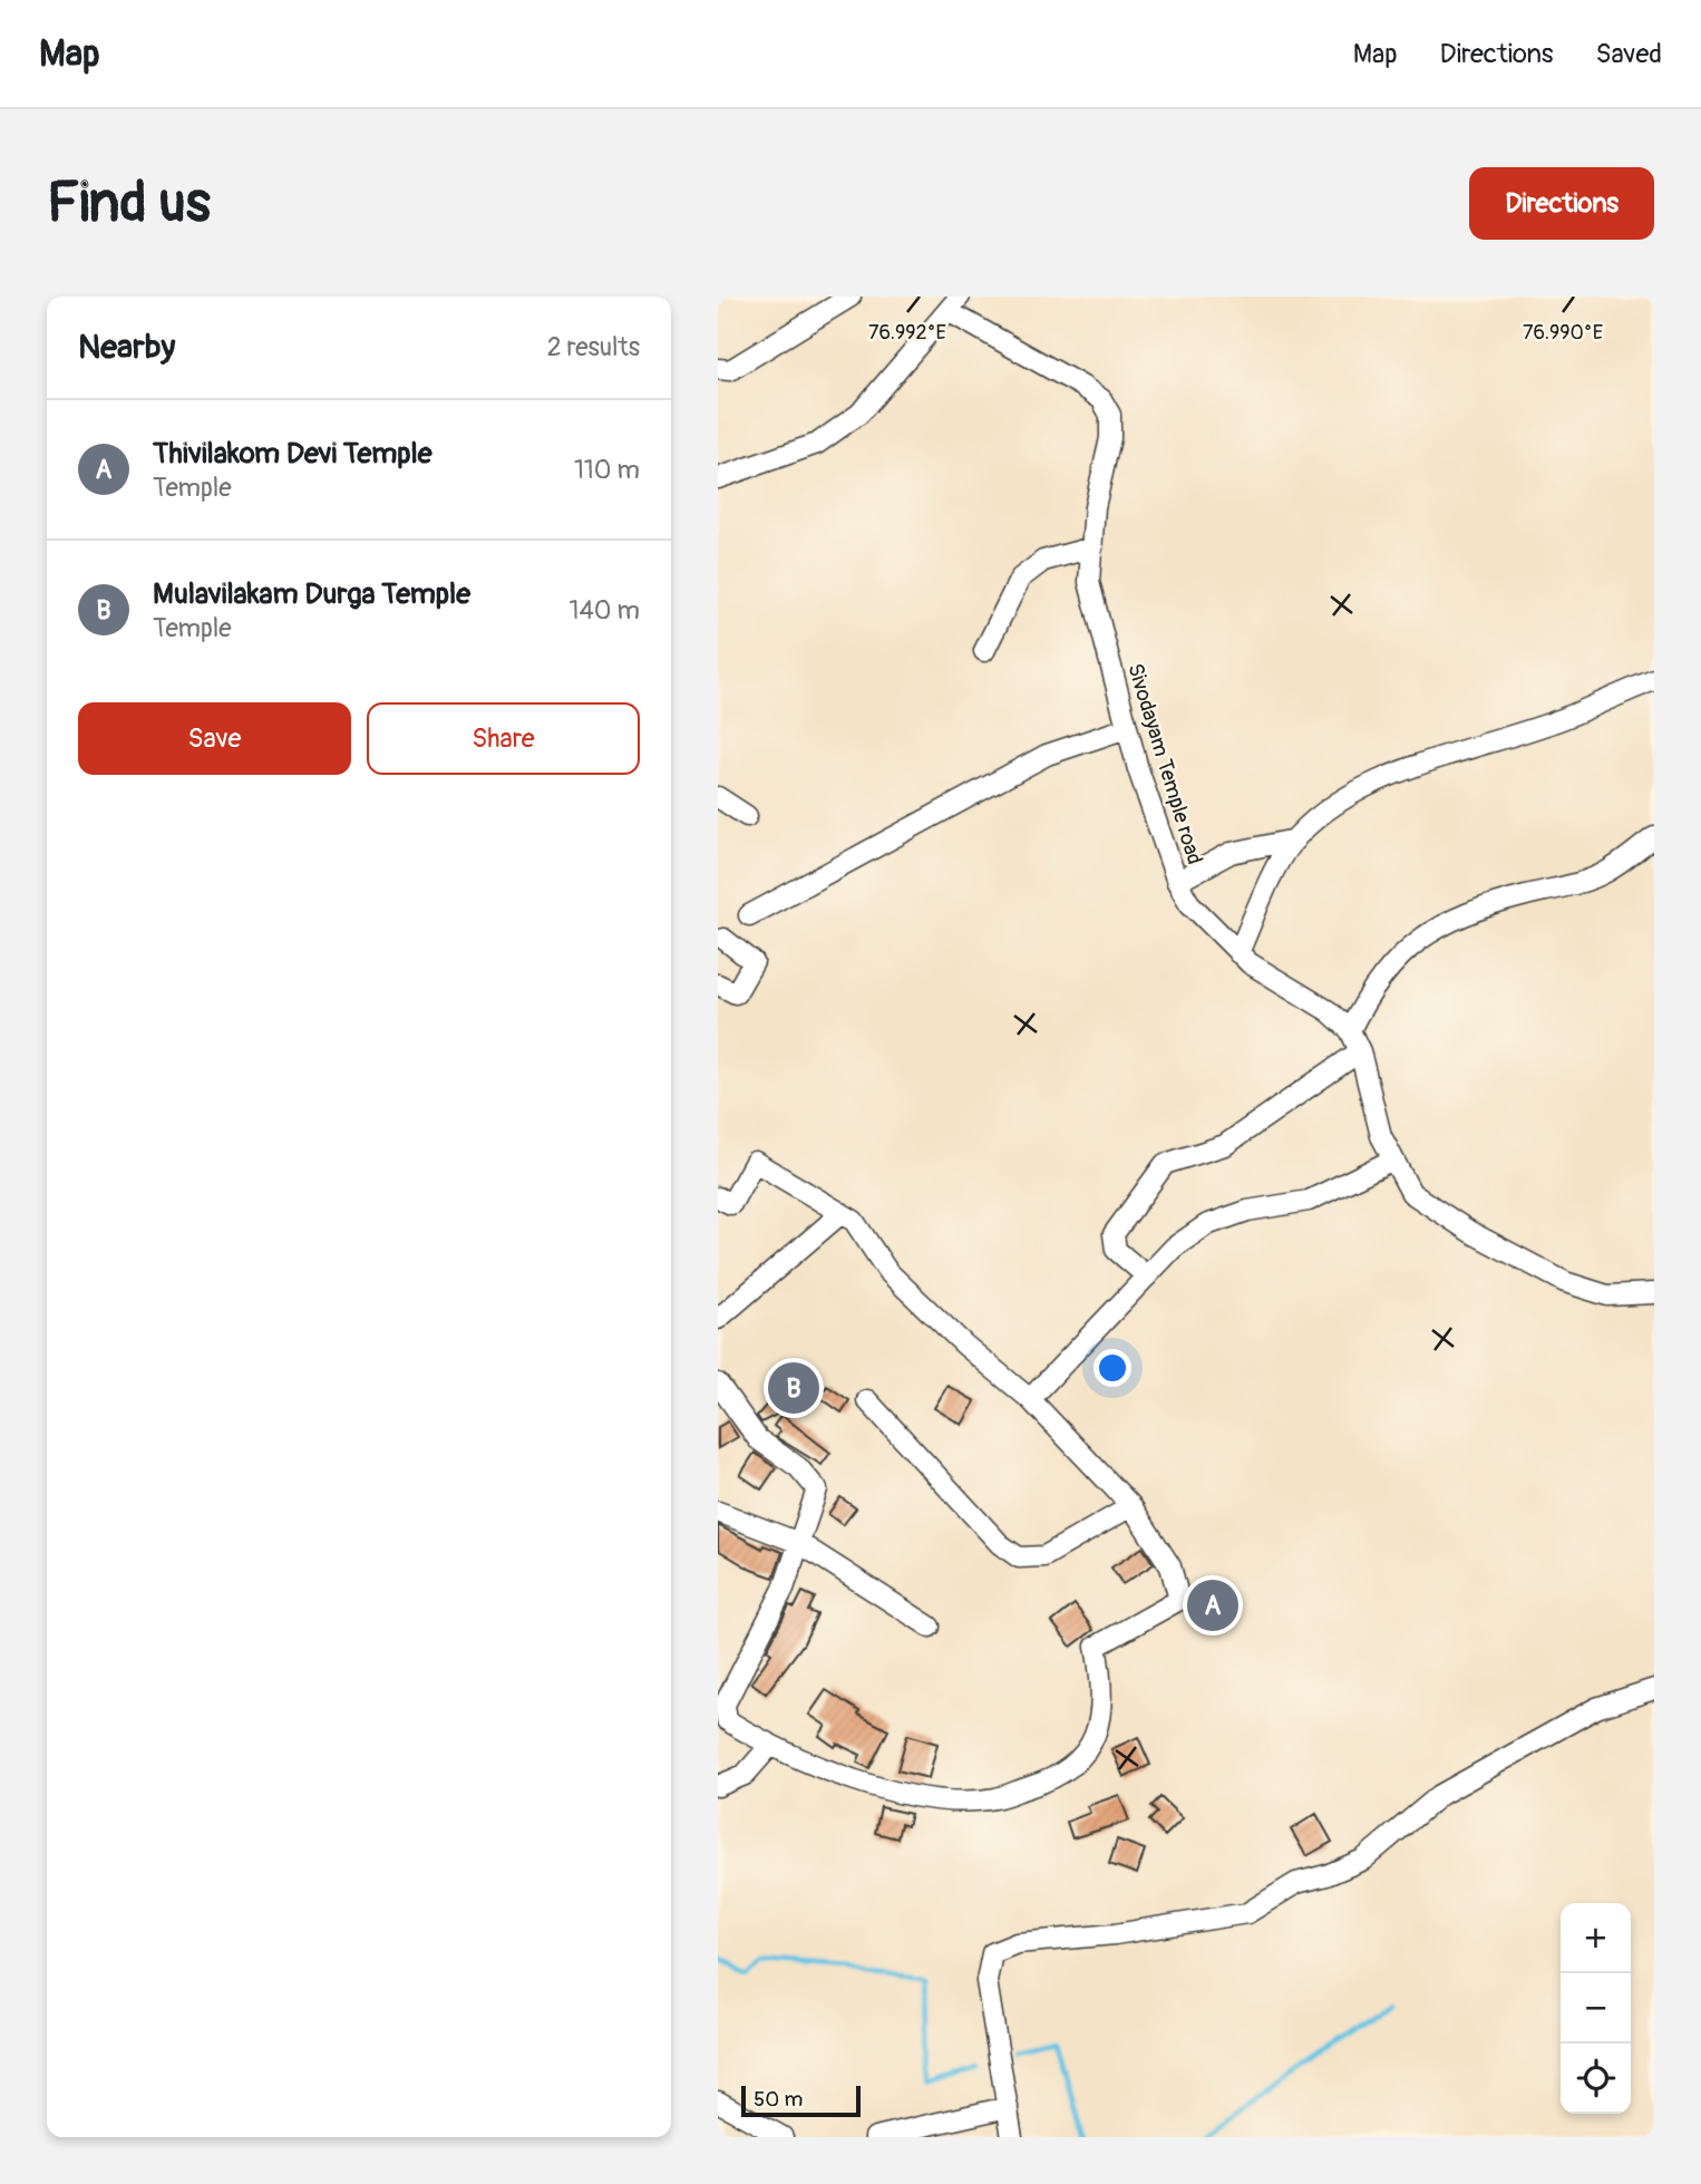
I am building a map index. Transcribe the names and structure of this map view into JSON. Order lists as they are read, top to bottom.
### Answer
{
  "streets": {
    "street": ["Sivodayam Temple road"]
  },
  "scale_bar": "50 m",
  "page": {
    "header": "Map",
    "nav": ["Map", "Directions", "Saved"],
    "buttons": [
      "Directions",
      ["Save", "Share"]
    ],
    "title": "Find us",
    "heading": ["Nearby", "2 results"],
    "list": [
      {
        "mark": "A",
        "name": "Thivilakom Devi Temple",
        "note": "Temple",
        "value": "110 m"
      },
      {
        "mark": "B",
        "name": "Mulavilakam Durga Temple",
        "note": "Temple",
        "value": "140 m"
      }
    ],
    "pins": ["B", "A"],
    "map_buttons": ["+", "−"],
    "scale": "50 m"
  },
  "coordinates": ["76.992°E", "76.990°E"]
}
